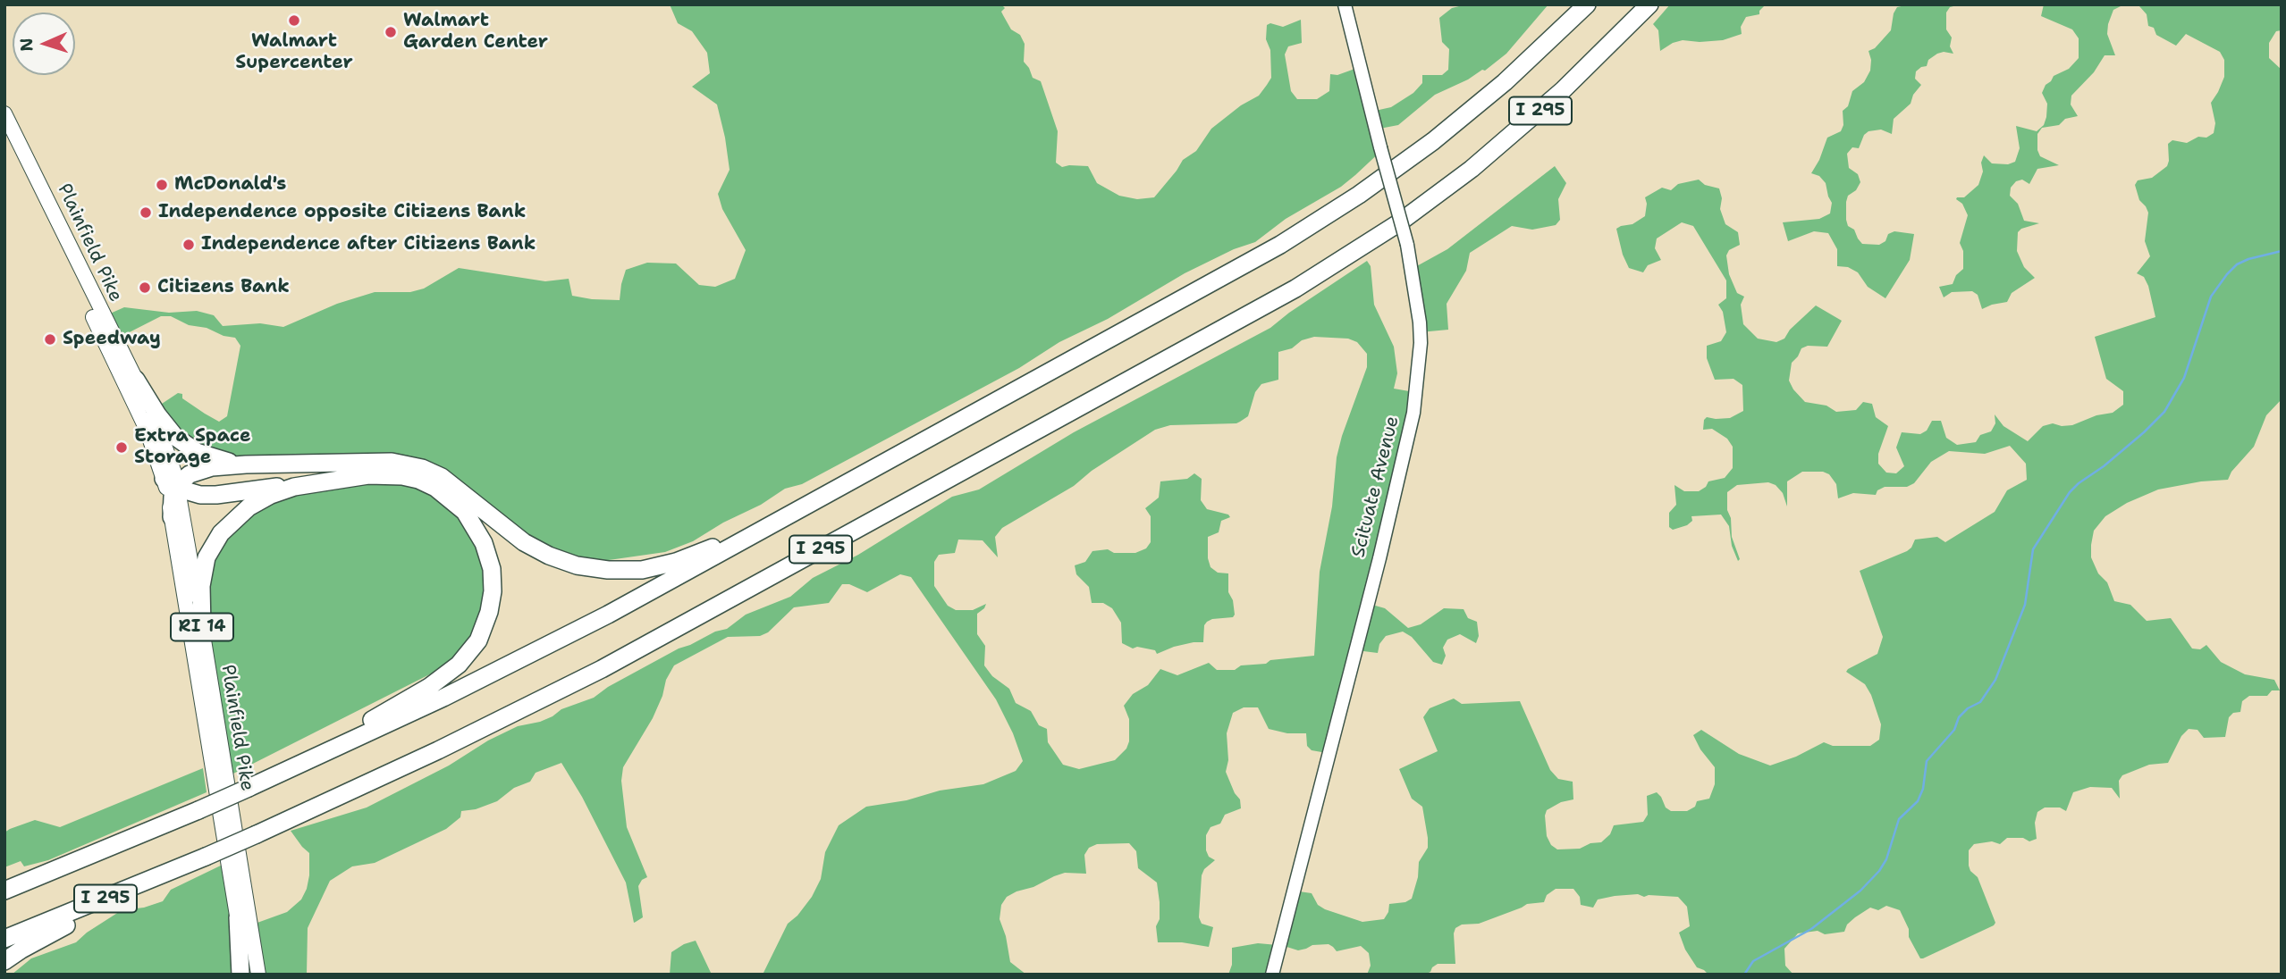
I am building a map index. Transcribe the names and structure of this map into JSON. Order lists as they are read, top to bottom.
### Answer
{
  "streets": {
    "highway": ["I 295"],
    "main road": ["Plainfield Pike", "Scituate Avenue", "RI 14"]
  },
  "places": [
    "Walmart Supercenter",
    "Walmart Garden Center",
    "McDonald's",
    "Independence opposite Citizens Bank",
    "Independence after Citizens Bank",
    "Citizens Bank",
    "Speedway",
    "Extra Space Storage"
  ],
  "north": "left"
}
